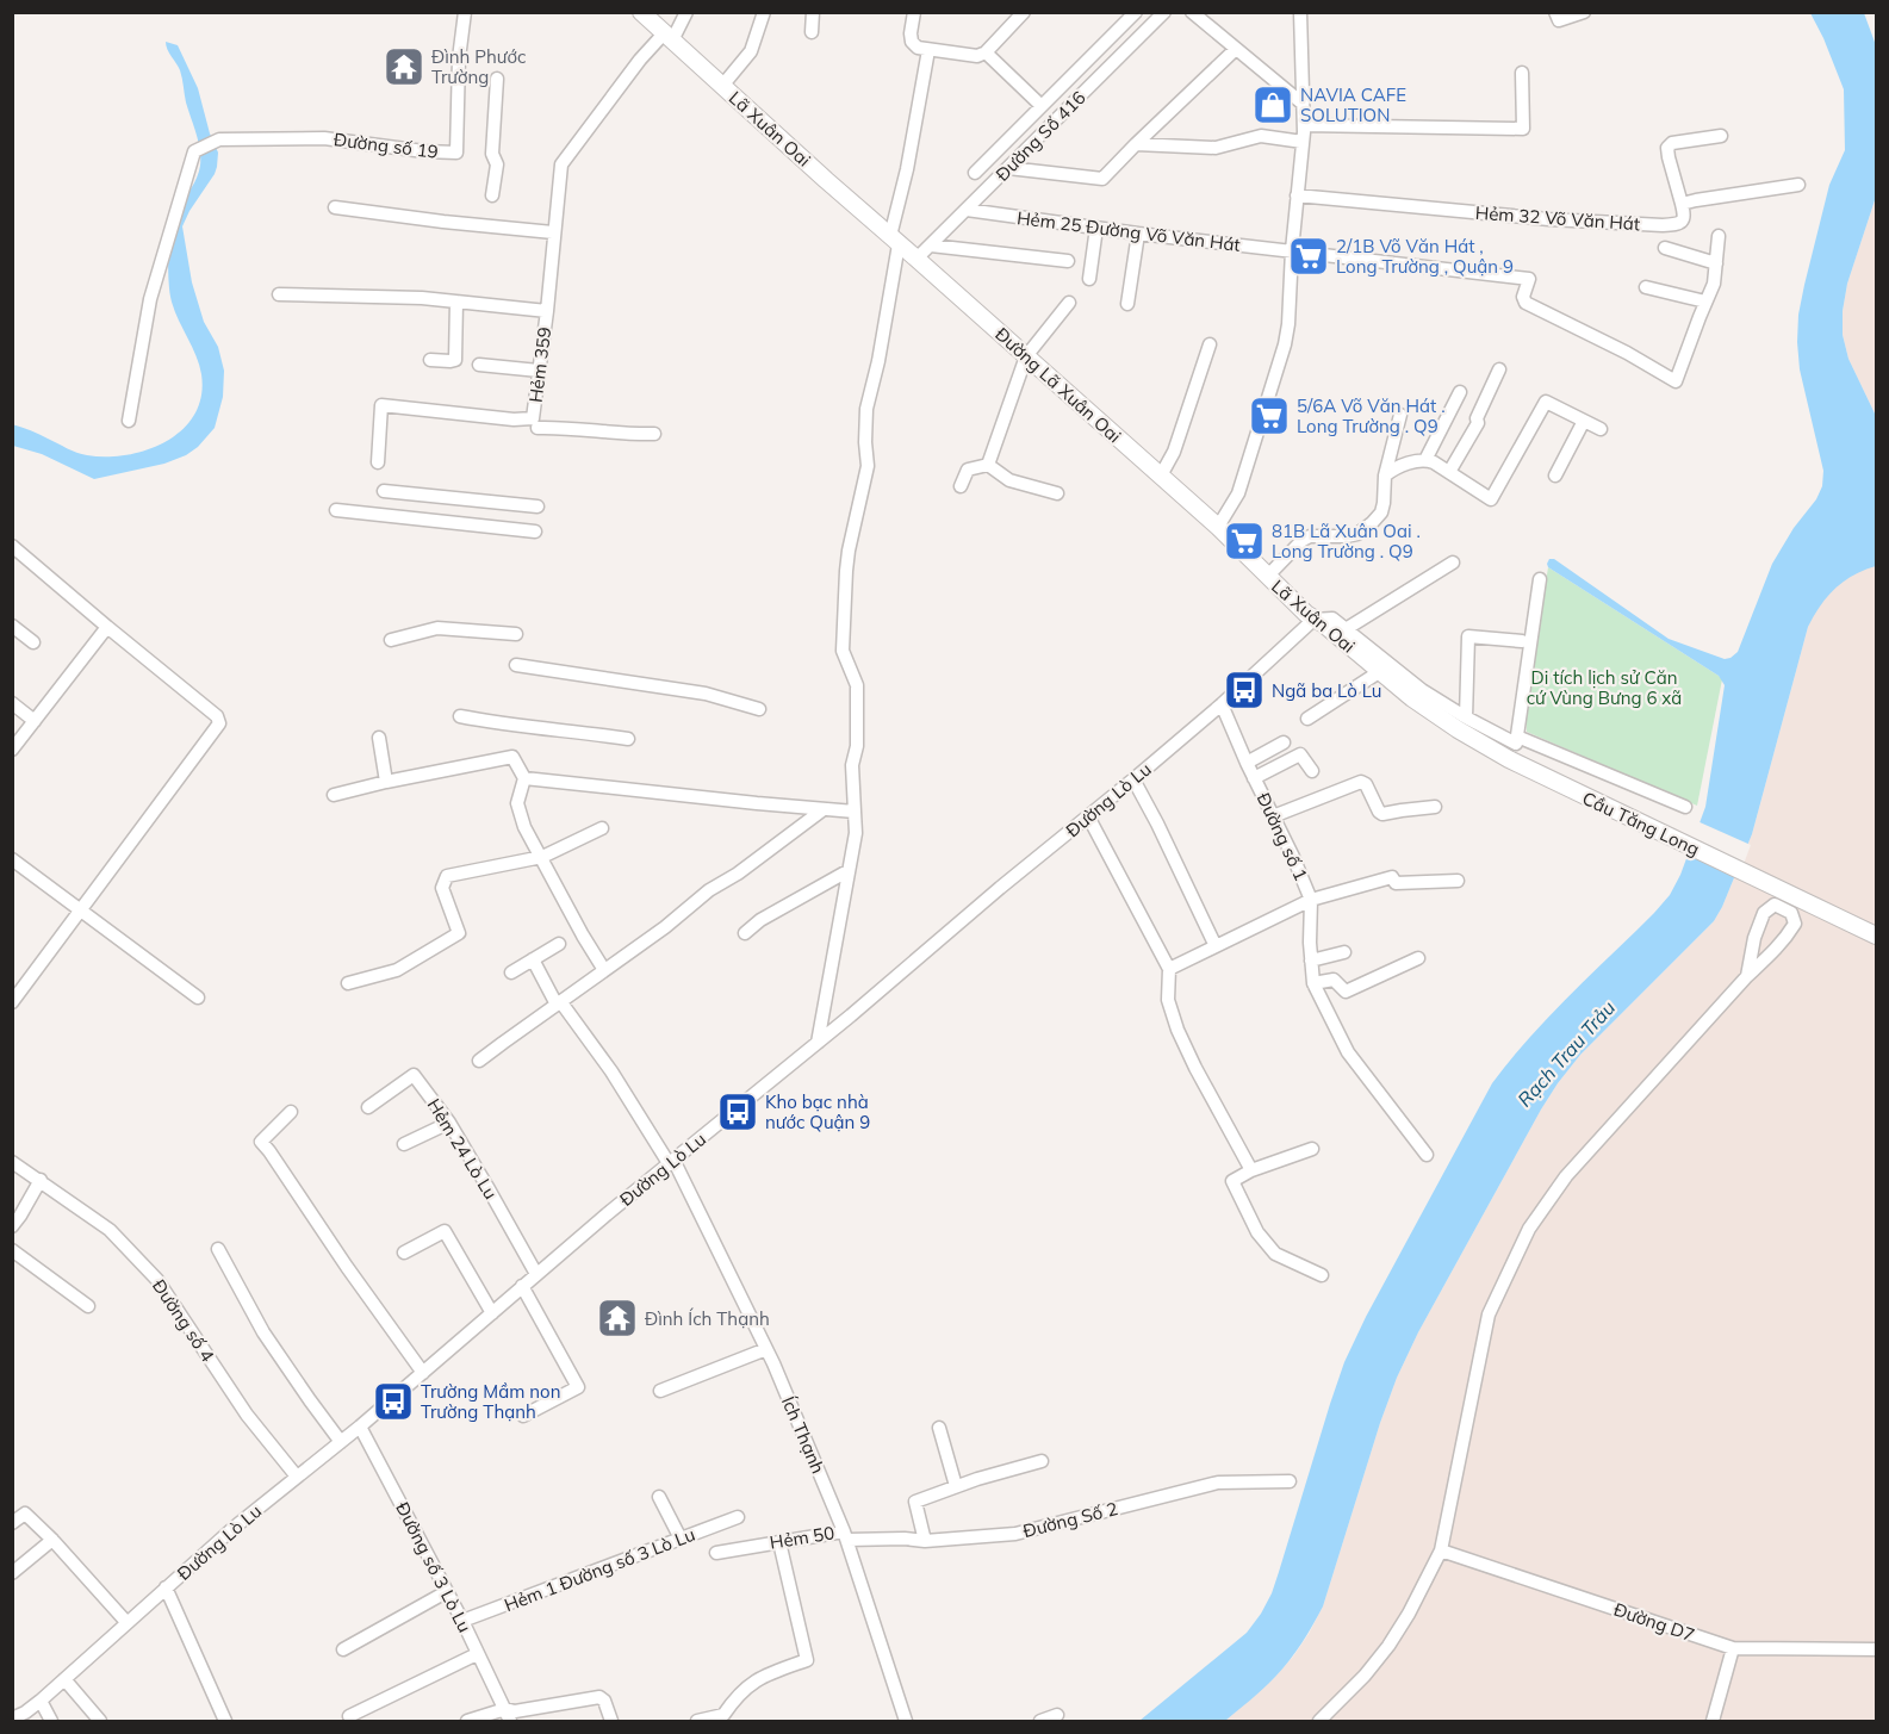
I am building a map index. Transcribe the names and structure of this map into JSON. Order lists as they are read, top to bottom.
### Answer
{
  "streets": {
    "main road": ["Lã Xuân Oai", "Đường Lã Xuân Oai", "Cầu Tăng Long"],
    "street": [
      "Đường Số 416",
      "Đường số 19",
      "Hẻm 32 Võ Văn Hát",
      "Hẻm 25 Đường Võ Văn Hát",
      "Hẻm 359",
      "Đường Lò Lu",
      "Đường số 1",
      "Hẻm 24 Lò Lu",
      "Đường số 4",
      "Ích Thạnh",
      "Đường Số 2",
      "Hẻm 50",
      "Đường số 3 Lò Lu",
      "Hẻm 1 Đường số 3 Lò Lu",
      "Đường D7"
    ]
  },
  "crossings": [
    ["Lã Xuân Oai", "Hẻm 359"],
    ["Lã Xuân Oai", "Đường Lã Xuân Oai"],
    ["Lã Xuân Oai", "Đường Lò Lu"],
    ["Lã Xuân Oai", "Cầu Tăng Long"],
    ["Đường Số 416", "Hẻm 25 Đường Võ Văn Hát"],
    ["Đường Số 416", "Đường Lã Xuân Oai"],
    ["Đường Lò Lu", "Đường số 1"],
    ["Đường Lò Lu", "Hẻm 24 Lò Lu"],
    ["Đường Lò Lu", "Đường số 4"],
    ["Đường Lò Lu", "Ích Thạnh"],
    ["Đường Lò Lu", "Đường số 3 Lò Lu"],
    ["Ích Thạnh", "Đường Số 2"],
    ["Ích Thạnh", "Hẻm 50"],
    ["Đường Số 2", "Hẻm 50"],
    ["Đường số 3 Lò Lu", "Hẻm 1 Đường số 3 Lò Lu"]
  ],
  "water": ["Rạch Trau Trảu"],
  "parks": ["Di tích lịch sử Căn cứ Vùng Bưng 6 xã"],
  "places": {
    "temple": ["Đình Phước Trường", "Đình Ích Thạnh"],
    "shop": ["NAVIA CAFE SOLUTION"],
    "supermarket": ["2/1B Võ Văn Hát , Long Trường , Quận 9", "5/6A Võ Văn Hát . Long Trường . Q9", "81B Lã Xuân Oai . Long Trường . Q9"],
    "bus stop": ["Ngã ba Lò Lu", "Kho bạc nhà nước Quận 9", "Trường Mầm non Trường Thạnh"]
  }
}
